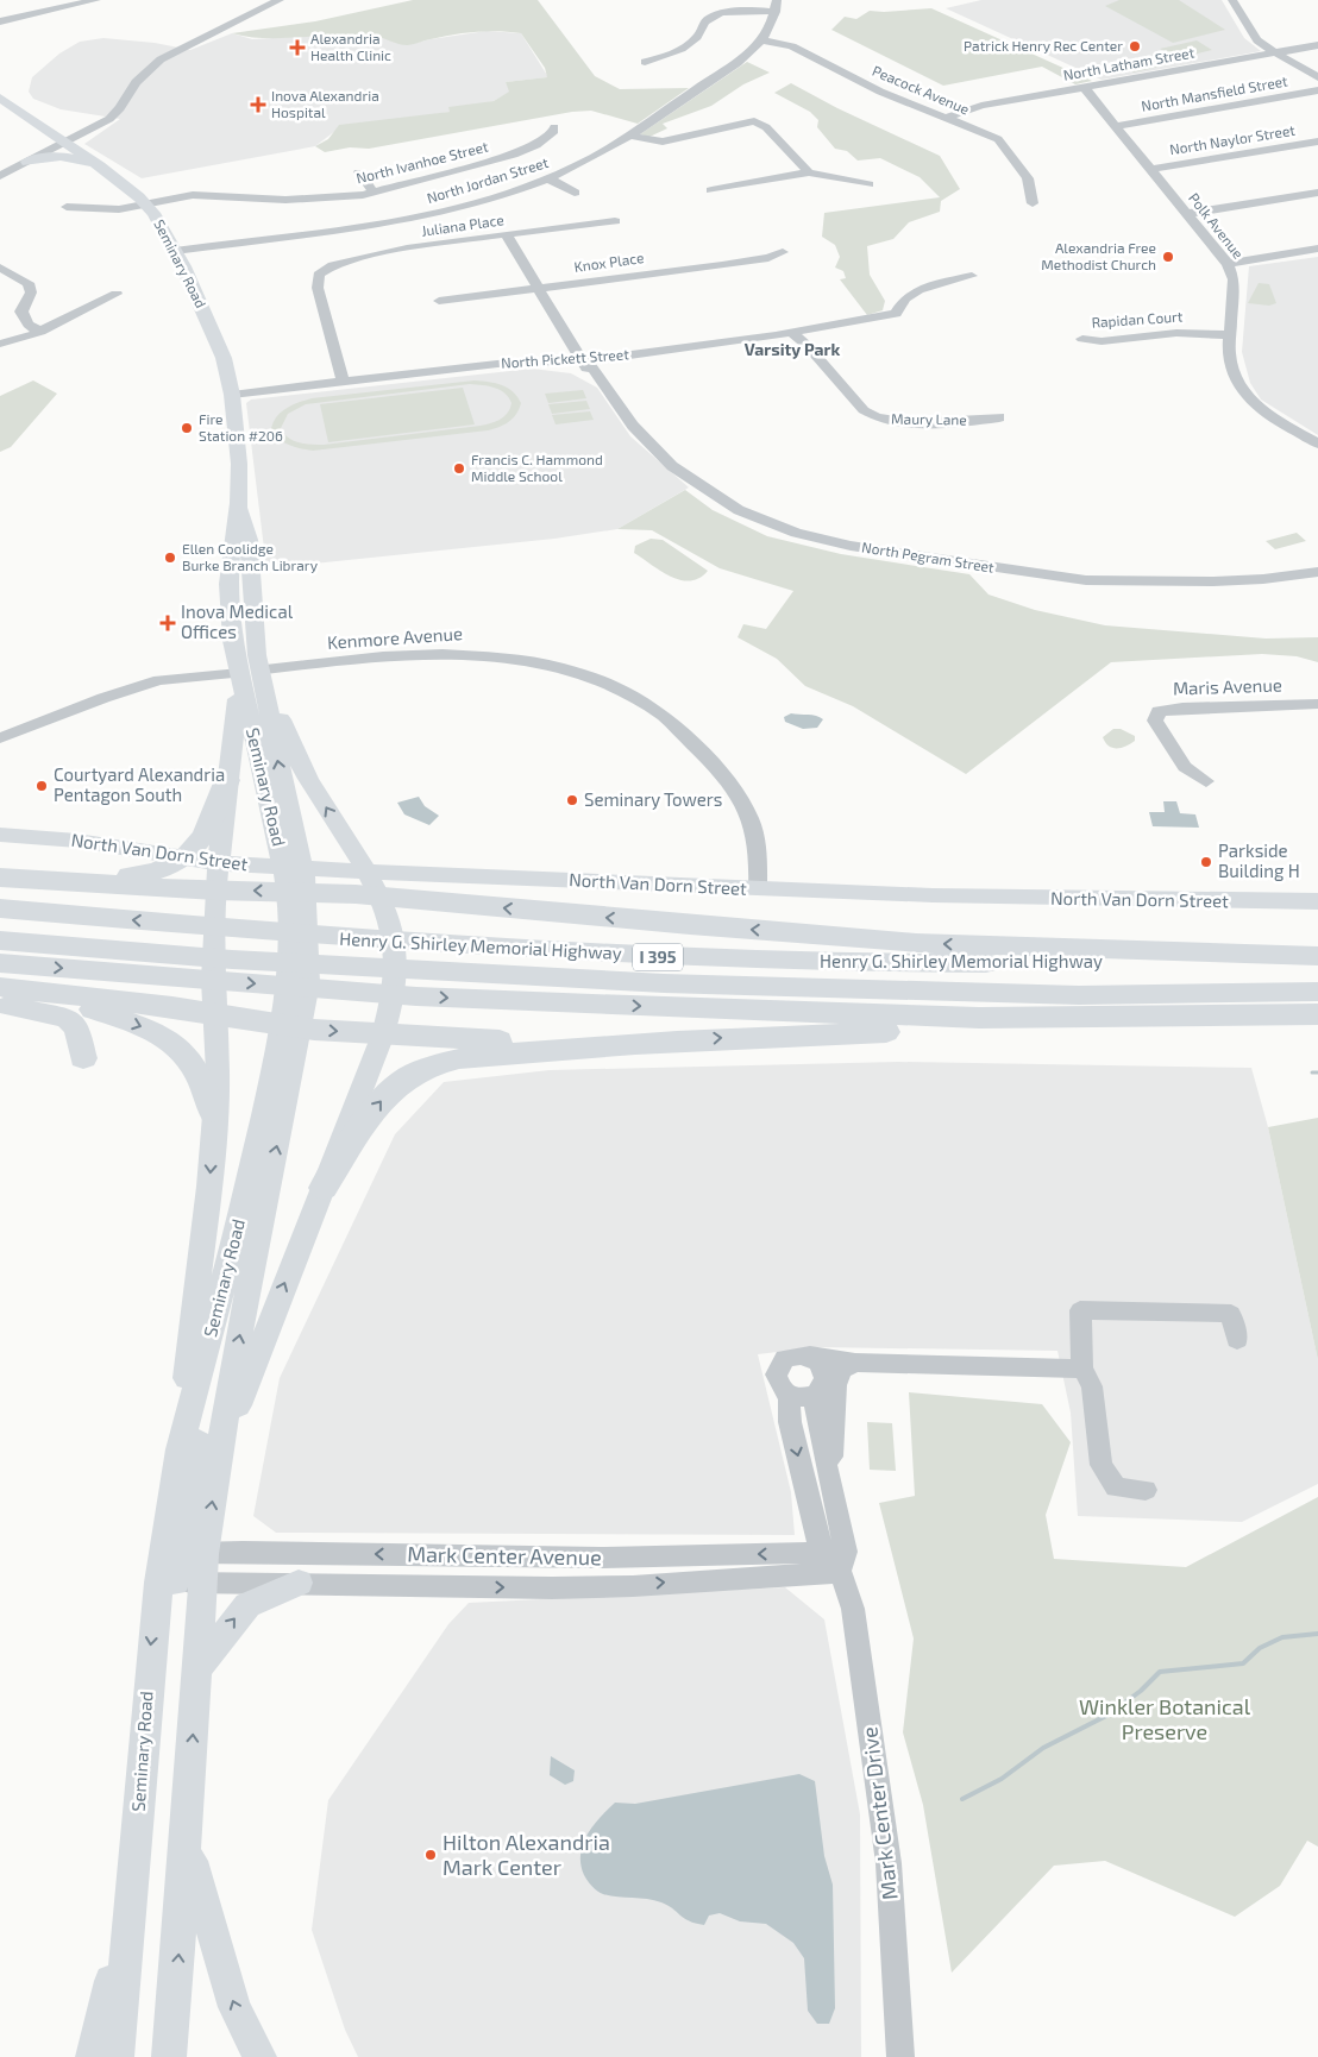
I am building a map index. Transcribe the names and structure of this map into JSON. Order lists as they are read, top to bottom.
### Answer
{
  "streets": {
    "highway": ["Henry G. Shirley Memorial Highway", "I 395"],
    "main road": ["Seminary Road", "North Van Dorn Street"],
    "street": [
      "North Latham Street",
      "Peacock Avenue",
      "North Mansfield Street",
      "North Naylor Street",
      "North Ivanhoe Street",
      "North Jordan Street",
      "Juliana Place",
      "Polk Avenue",
      "Knox Place",
      "Rapidan Court",
      "North Pickett Street",
      "Maury Lane",
      "North Pegram Street",
      "Kenmore Avenue",
      "Maris Avenue",
      "Mark Center Avenue",
      "Mark Center Drive"
    ]
  },
  "crossings": [
    ["North Latham Street", "Peacock Avenue"],
    ["North Latham Street", "Polk Avenue"],
    ["Peacock Avenue", "North Jordan Street"],
    ["North Mansfield Street", "Polk Avenue"],
    ["North Naylor Street", "Polk Avenue"],
    ["North Ivanhoe Street", "Seminary Road"],
    ["North Jordan Street", "Seminary Road"],
    ["Juliana Place", "North Pickett Street"],
    ["Juliana Place", "North Pegram Street"],
    ["Polk Avenue", "Rapidan Court"],
    ["Knox Place", "North Pegram Street"],
    ["Seminary Road", "North Pickett Street"],
    ["Seminary Road", "Kenmore Avenue"],
    ["Seminary Road", "Mark Center Avenue"],
    ["North Pickett Street", "Maury Lane"],
    ["North Pickett Street", "North Pegram Street"],
    ["Kenmore Avenue", "North Van Dorn Street"],
    ["Mark Center Avenue", "Mark Center Drive"]
  ],
  "districts": ["Varsity Park"],
  "parks": ["Winkler Botanical Preserve"],
  "places": {
    "other": [
      "Patrick Henry Rec Center",
      "Alexandria Free Methodist Church",
      "Fire Station #206",
      "Francis C. Hammond Middle School",
      "Ellen Coolidge Burke Branch Library",
      "Courtyard Alexandria Pentagon South",
      "Seminary Towers",
      "Parkside Building H",
      "Hilton Alexandria Mark Center"
    ],
    "health": ["Alexandria Health Clinic", "Inova Alexandria Hospital", "Inova Medical Offices"]
  }
}
